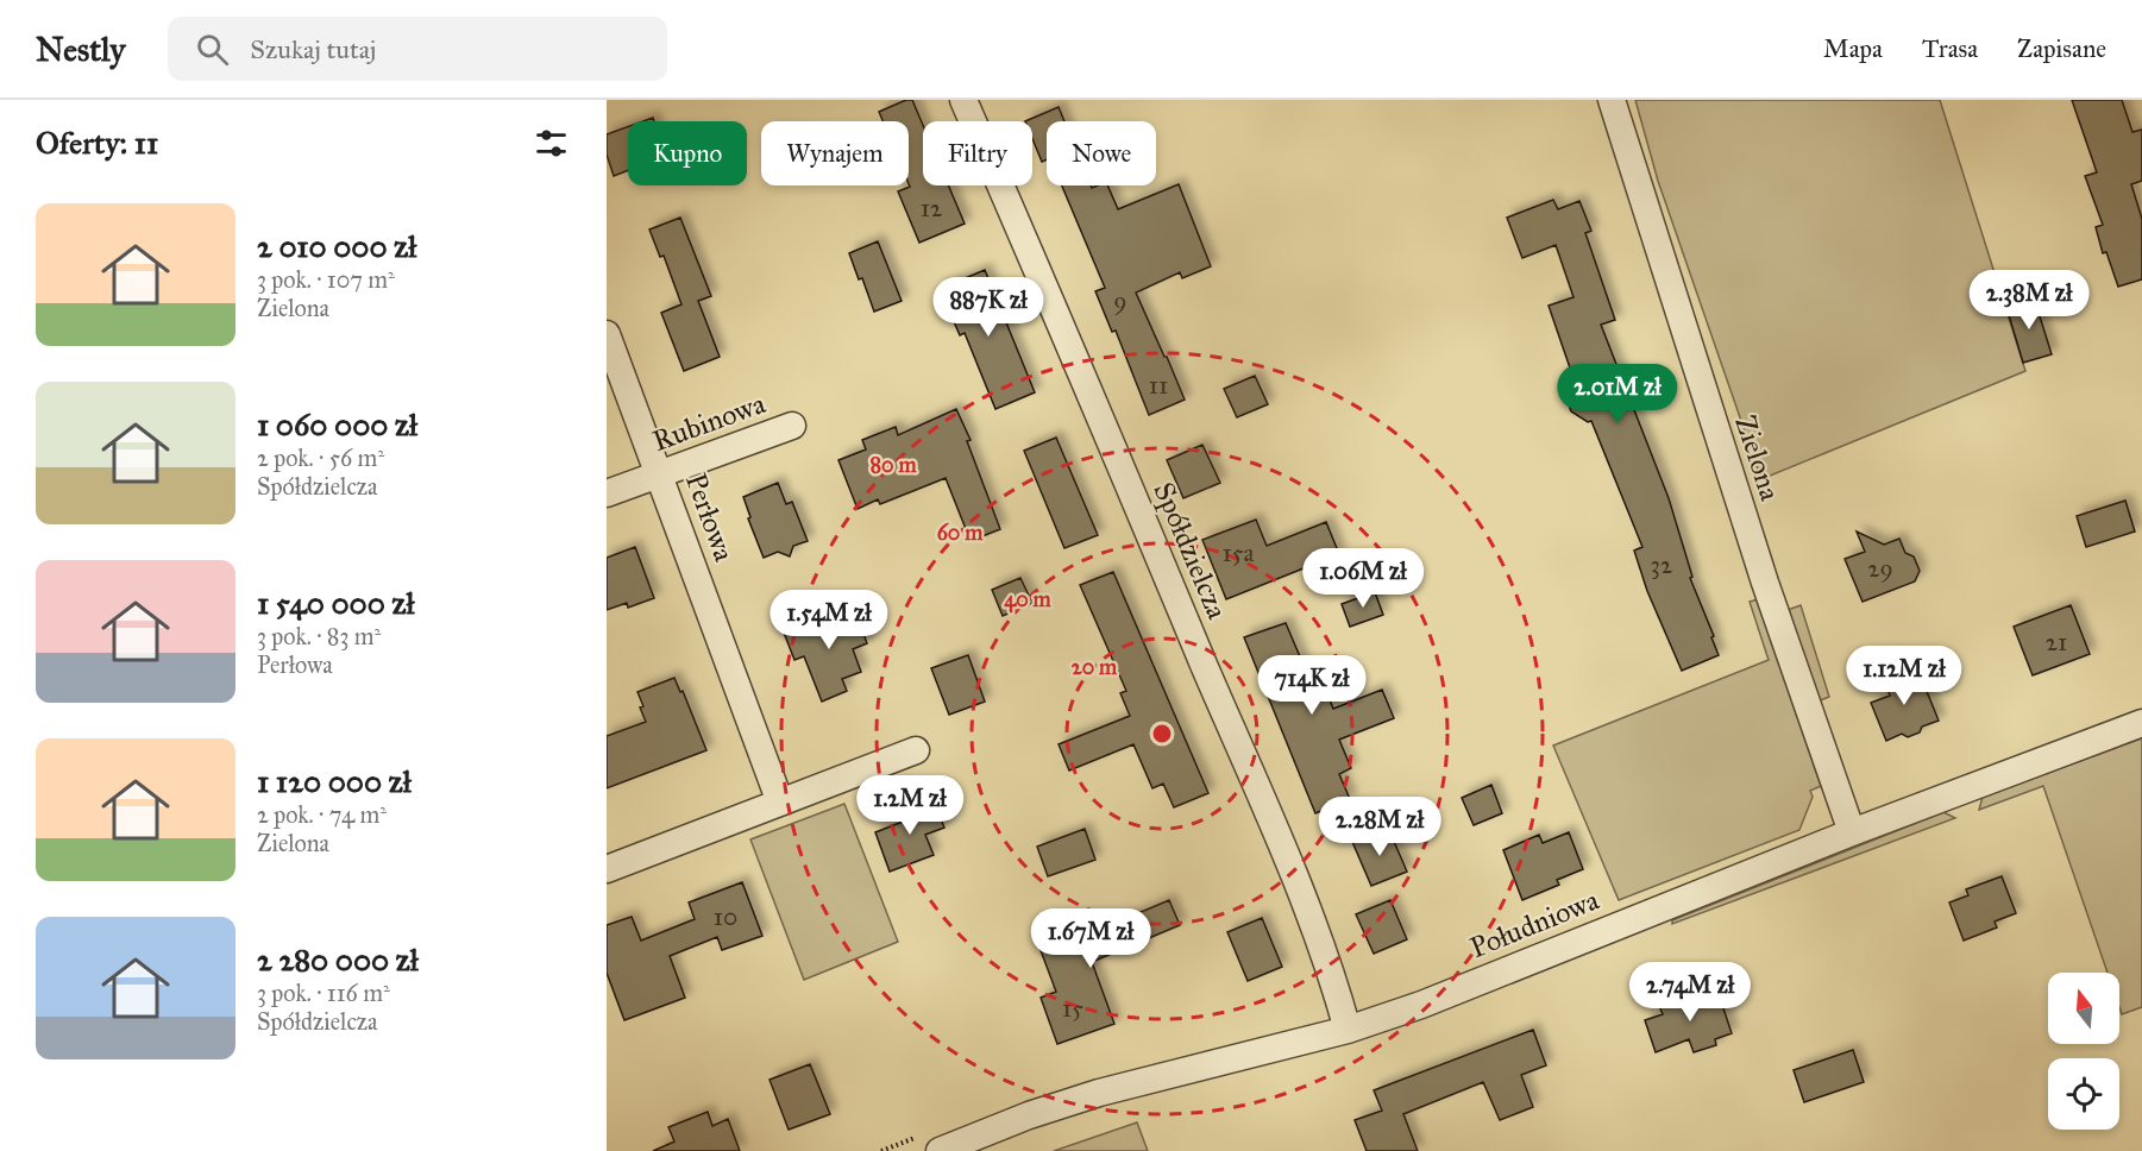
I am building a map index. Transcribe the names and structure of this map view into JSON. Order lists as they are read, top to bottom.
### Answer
{
  "streets": {
    "street": [
      "Rubinowa",
      "Zielona",
      "Perłowa",
      "Spółdzielcza",
      "Południowa"
    ]
  },
  "crossings": [
    ["Rubinowa", "Perłowa"],
    ["Zielona", "Południowa"],
    ["Spółdzielcza", "Południowa"]
  ],
  "house_numbers": [
    "12",
    "9",
    "11",
    "15a",
    "32",
    "29",
    "21",
    "10",
    "15"
  ],
  "north": "top",
  "page": {
    "header": "Nestly",
    "search": "Szukaj tutaj",
    "nav": ["Mapa", "Trasa", "Zapisane"],
    "heading": "Oferty: 11",
    "chip": [
      "Kupno",
      "Wynajem",
      "Filtry",
      "Nowe"
    ],
    "list": [
      {
        "name": "2 010 000 zł",
        "note": "3 pok. · 107 m² · Zielona"
      },
      {
        "name": "1 060 000 zł",
        "note": "2 pok. · 56 m² · Spółdzielcza"
      },
      {
        "name": "1 540 000 zł",
        "note": "3 pok. · 83 m² · Perłowa"
      },
      {
        "name": "1 120 000 zł",
        "note": "2 pok. · 74 m² · Zielona"
      },
      {
        "name": "2 280 000 zł",
        "note": "3 pok. · 116 m² · Spółdzielcza"
      }
    ],
    "price": [
      "2.38M zł",
      "887K zł",
      "2.01M zł",
      "1.06M zł",
      "1.54M zł",
      "1.12M zł",
      "714K zł",
      "1.2M zł",
      "2.28M zł",
      "1.67M zł",
      "2.74M zł"
    ]
  },
  "rings": [
    "80 m",
    "60 m",
    "40 m",
    "20 m"
  ]
}
